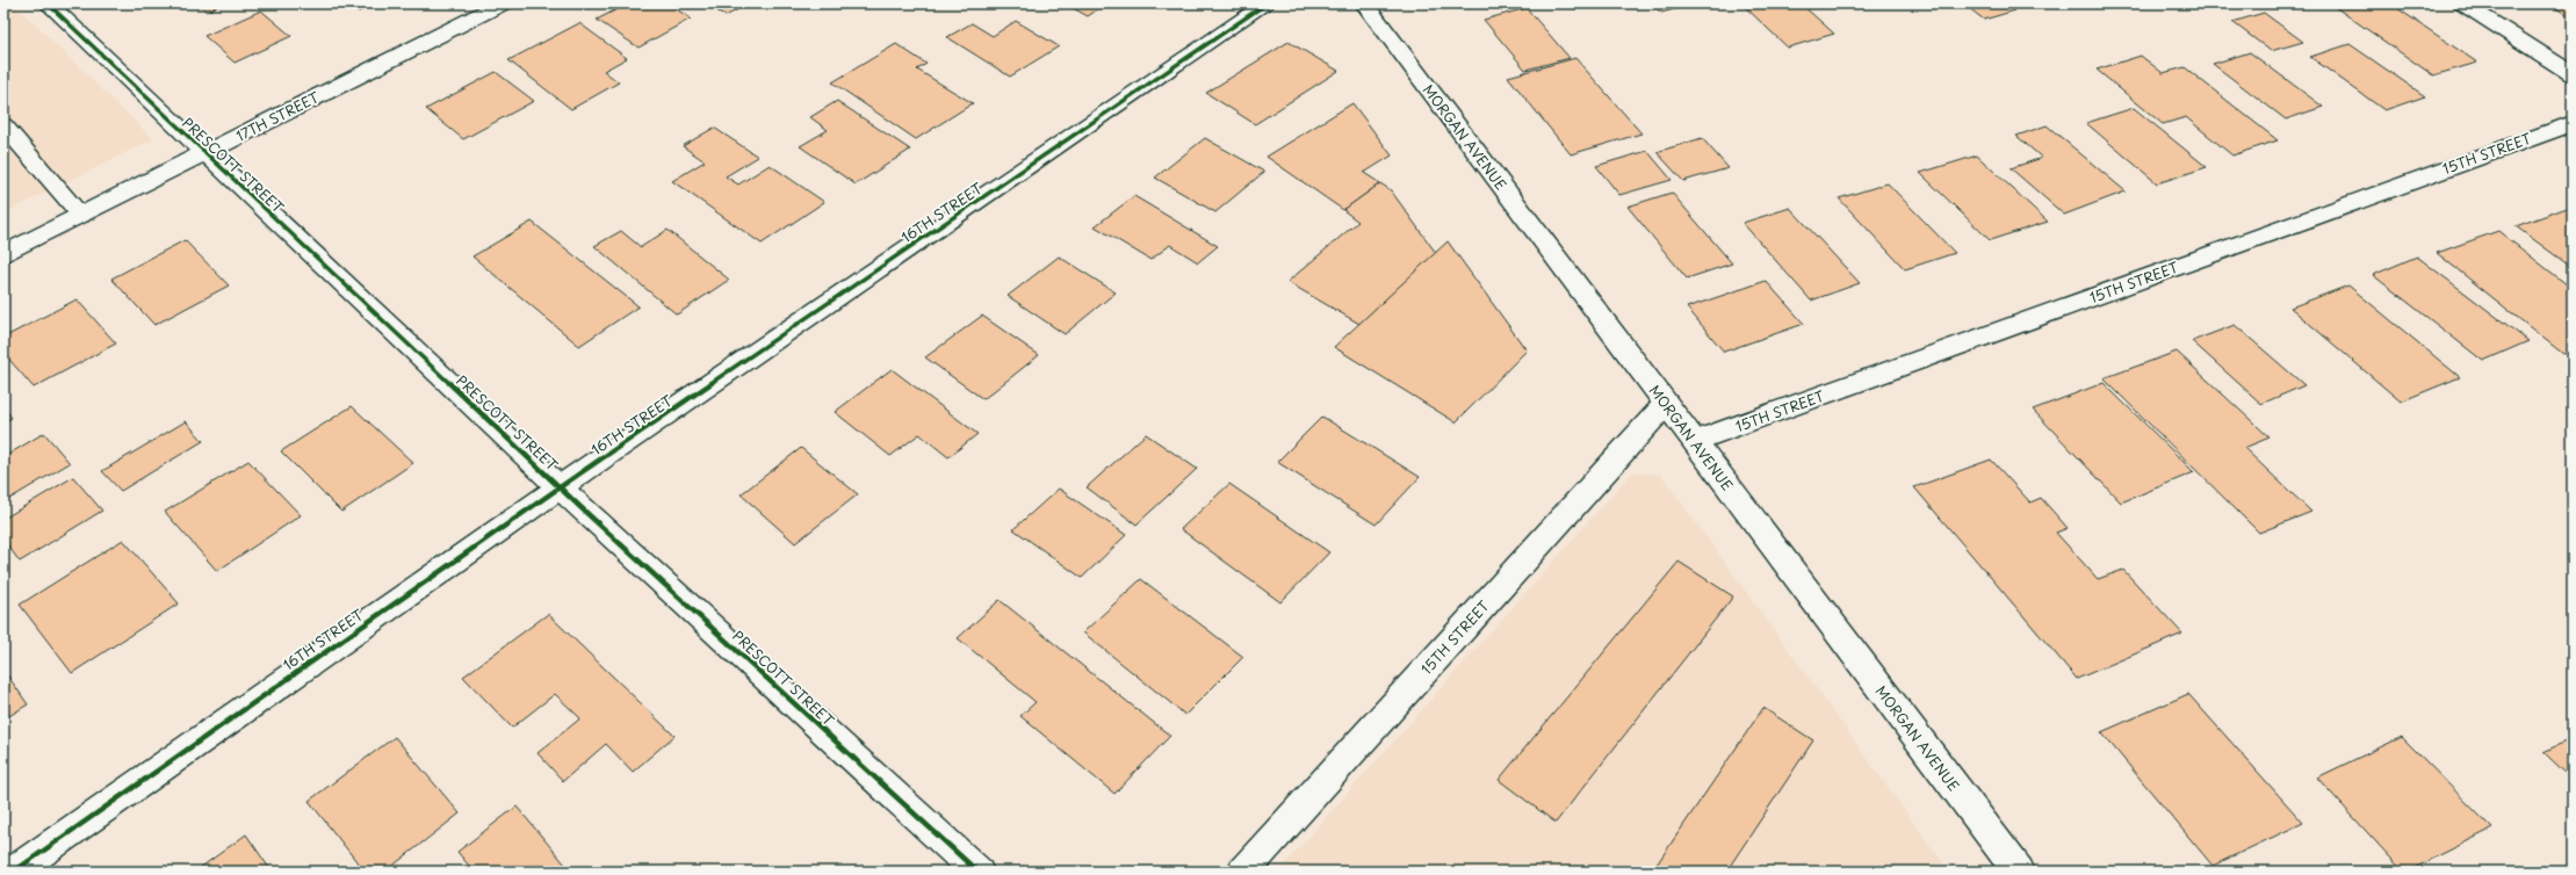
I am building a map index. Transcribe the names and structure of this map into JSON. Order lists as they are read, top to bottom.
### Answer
{
  "streets": {
    "street": [
      "17TH STREET",
      "MORGAN AVENUE",
      "15TH STREET",
      "PRESCOTT STREET",
      "16TH STREET"
    ]
  },
  "crossings": [
    ["17TH STREET", "PRESCOTT STREET"],
    ["MORGAN AVENUE", "15TH STREET"],
    ["PRESCOTT STREET", "16TH STREET"]
  ]
}
